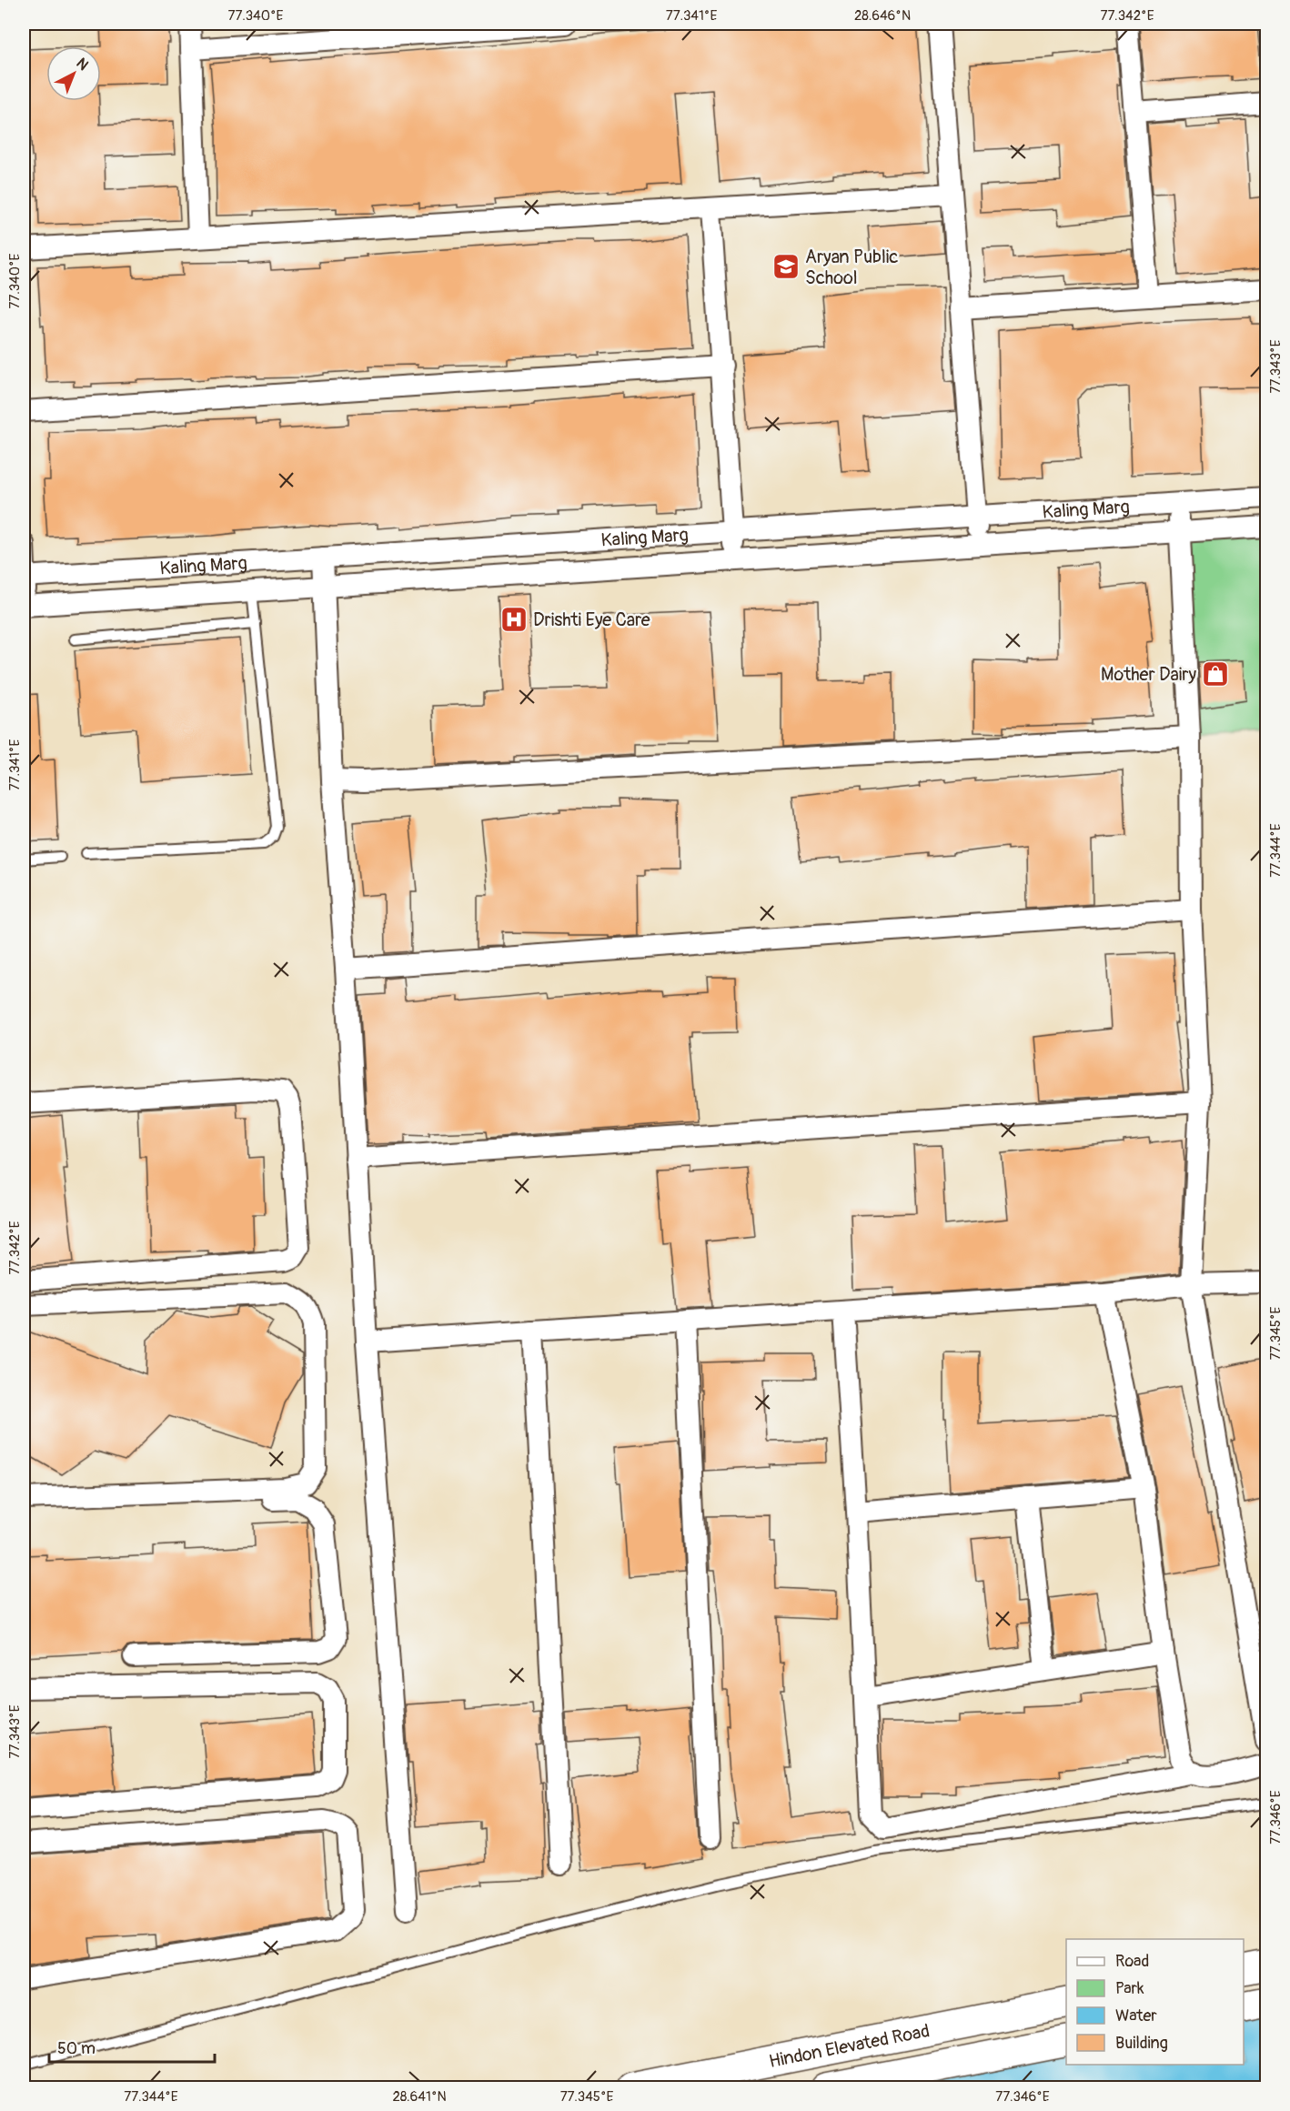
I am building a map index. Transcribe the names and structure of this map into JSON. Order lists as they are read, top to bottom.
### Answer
{
  "streets": {
    "highway": ["Hindon Elevated Road"],
    "street": ["Kaling Marg"]
  },
  "places": {
    "school or university": ["Aryan Public School"],
    "hospital": ["Drishti Eye Care"],
    "shop": ["Mother Dairy"]
  },
  "legend": [
    "Road",
    "Park",
    "Water",
    "Building"
  ],
  "scale_bar": "50 m",
  "north": "top right",
  "coordinates": [
    "77.340°E",
    "77.341°E",
    "28.646°N",
    "77.342°E",
    "77.343°E",
    "77.344°E",
    "77.345°E",
    "77.346°E",
    "28.641°N"
  ]
}
